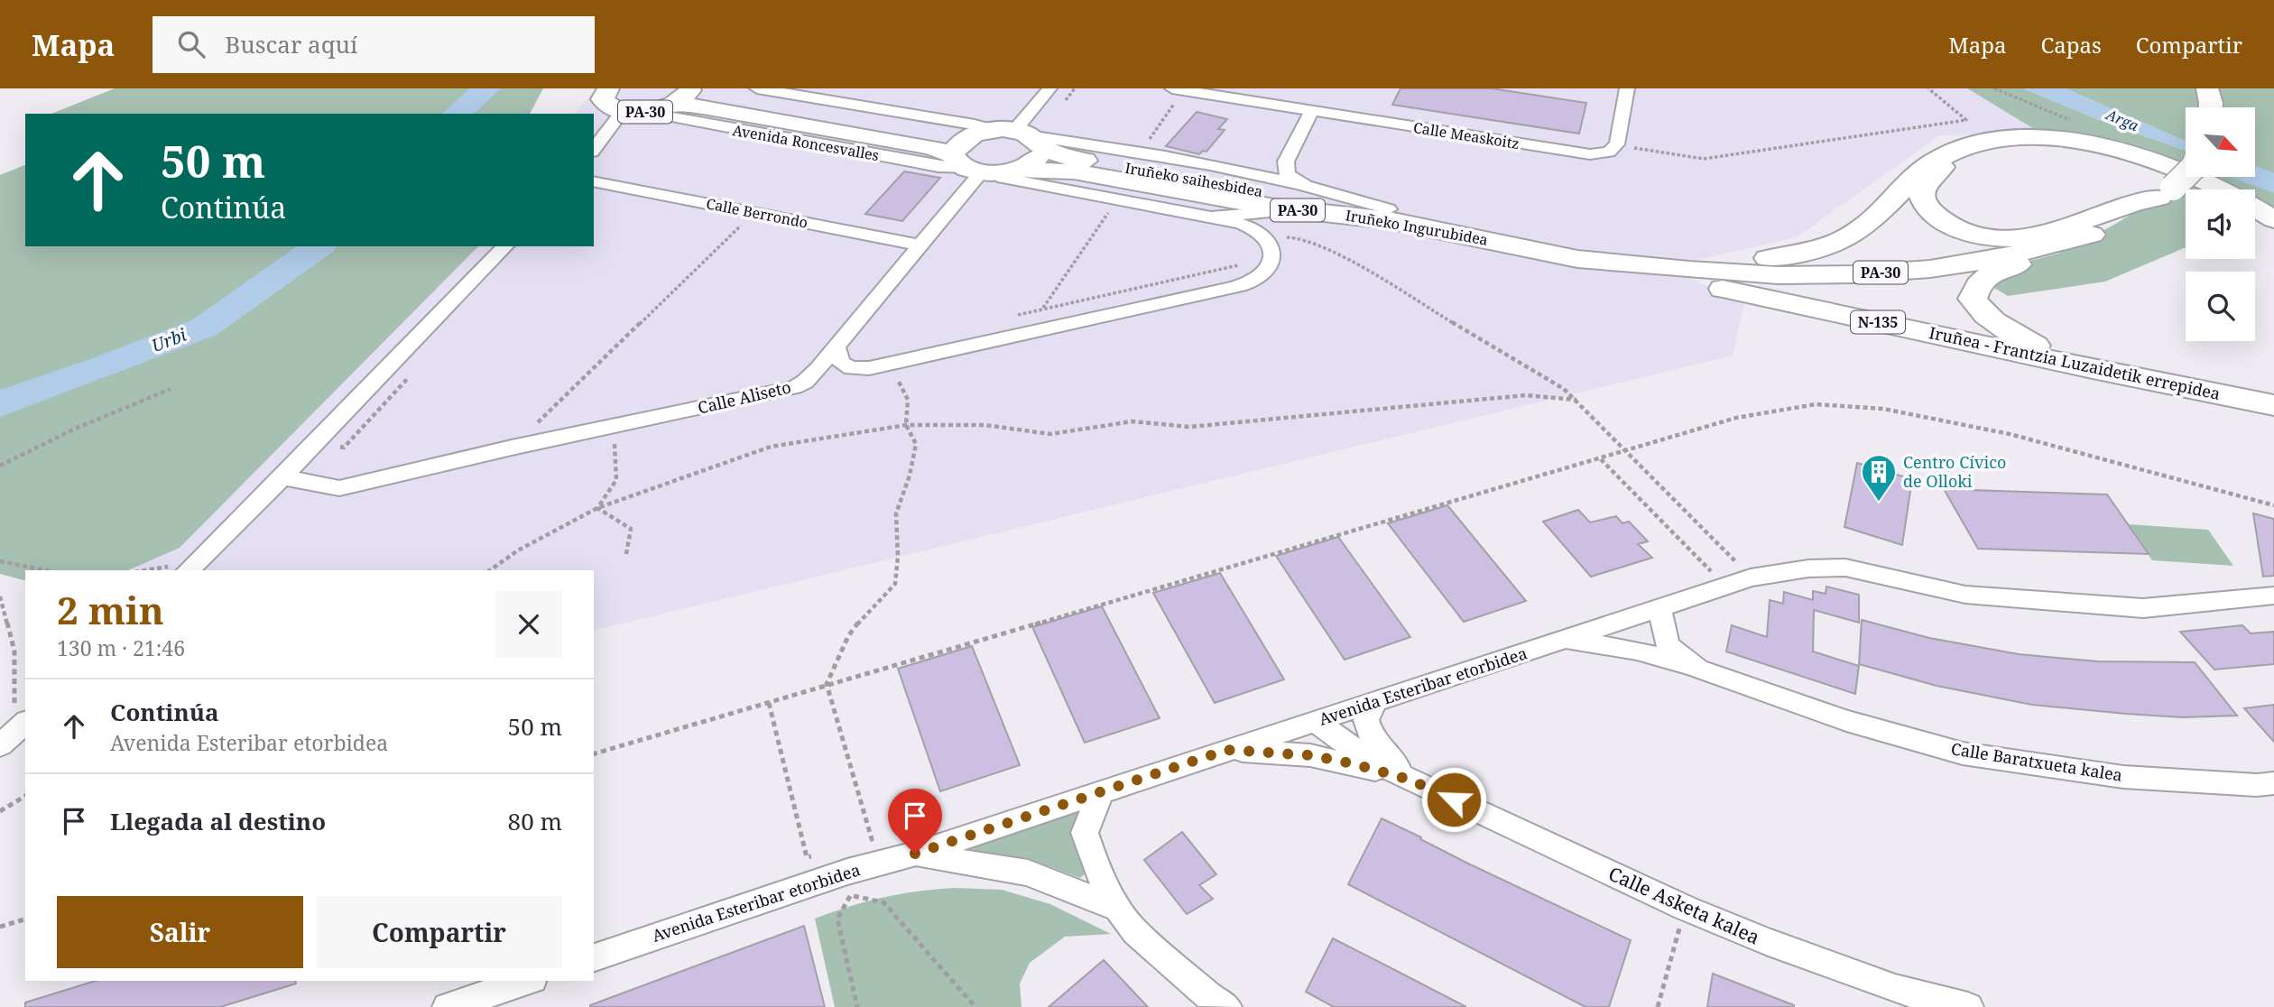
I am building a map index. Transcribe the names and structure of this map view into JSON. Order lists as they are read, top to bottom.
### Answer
{
  "streets": {
    "highway": [
      "PA-30",
      "Iruñeko saihesbidea",
      "Iruñeko Ingurubidea",
      "N-135",
      "Iruñea - Frantzia Luzaidetik errepidea"
    ],
    "street": [
      "Calle Measkoitz",
      "Avenida Roncesvalles",
      "Calle Berrondo",
      "Calle Aliseto",
      "Avenida Esteribar etorbidea",
      "Calle Baratxueta kalea",
      "Calle Asketa kalea"
    ]
  },
  "crossings": [
    ["PA-30", "Avenida Roncesvalles"],
    ["PA-30", "Iruñeko saihesbidea"],
    ["PA-30", "Iruñeko Ingurubidea"],
    ["Avenida Roncesvalles", "Iruñeko Ingurubidea"],
    ["Iruñeko saihesbidea", "Iruñeko Ingurubidea"],
    ["Iruñeko Ingurubidea", "Iruñea - Frantzia Luzaidetik errepidea"],
    ["Avenida Esteribar etorbidea", "Calle Baratxueta kalea"],
    ["Avenida Esteribar etorbidea", "Calle Asketa kalea"]
  ],
  "water": ["Arga", "Urbi"],
  "places": {
    "building": ["Centro Cívico de Olloki"]
  },
  "north": "bottom right",
  "page": {
    "header": "Mapa",
    "search": "Buscar aquí",
    "nav": ["Mapa", "Capas", "Compartir"],
    "turn": ["50 m", "Continúa"],
    "heading": ["2 min", "130 m · 21:46"],
    "list": [
      {
        "name": "Continúa",
        "note": "Avenida Esteribar etorbidea",
        "value": "50 m"
      },
      {
        "name": "Llegada al destino",
        "value": "80 m"
      }
    ],
    "buttons": ["Salir", "Compartir"]
  }
}
